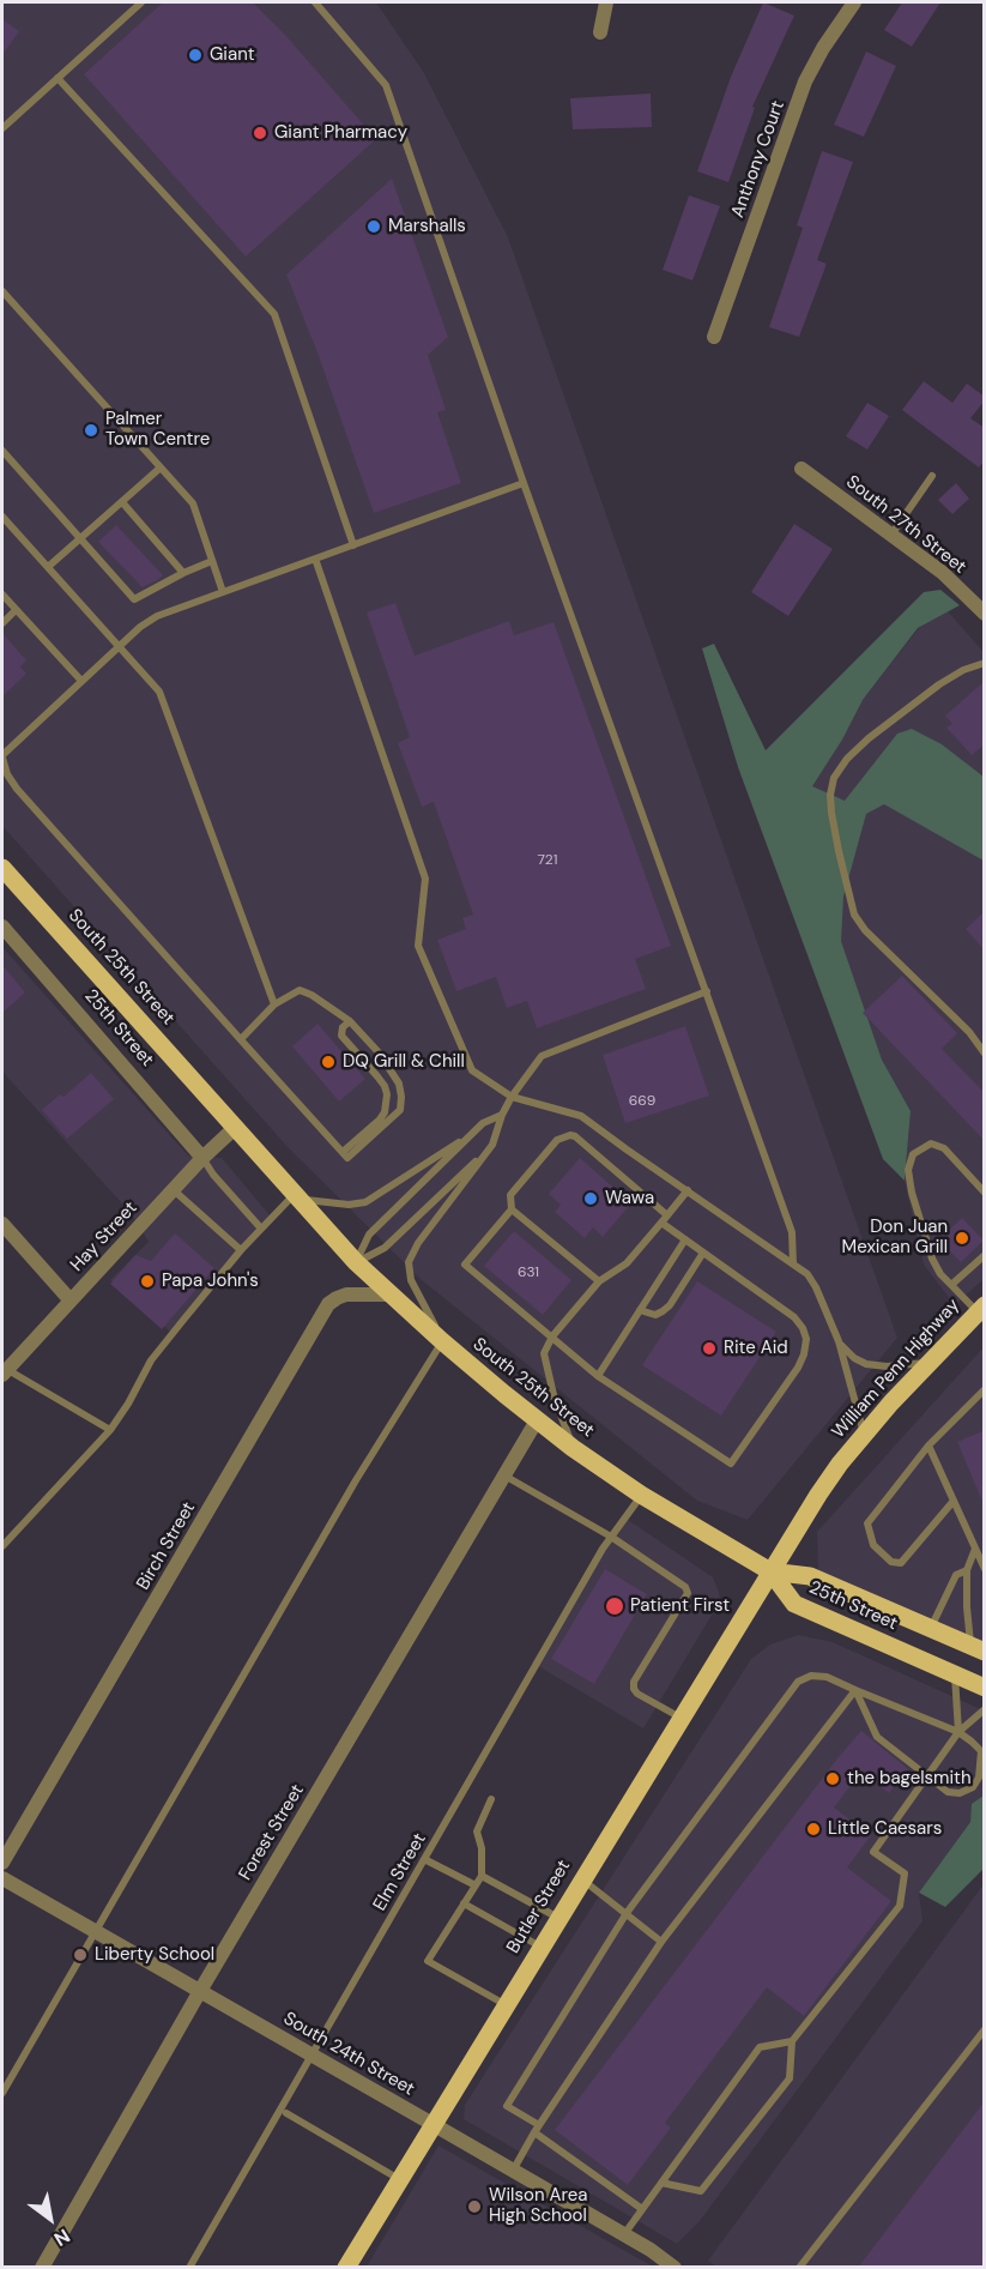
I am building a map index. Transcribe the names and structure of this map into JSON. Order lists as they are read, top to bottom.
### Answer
{
  "streets": {
    "main road": [
      "South 25th Street",
      "25th Street",
      "William Penn Highway",
      "Butler Street"
    ],
    "street": [
      "Anthony Court",
      "South 27th Street",
      "Hay Street",
      "Birch Street",
      "Forest Street",
      "South 24th Street"
    ],
    "lane": ["Elm Street"]
  },
  "crossings": [
    ["South 25th Street", "25th Street"],
    ["South 25th Street", "Hay Street"],
    ["South 25th Street", "William Penn Highway"],
    ["South 25th Street", "Birch Street"],
    ["South 25th Street", "Forest Street"],
    ["South 25th Street", "Elm Street"],
    ["South 25th Street", "Butler Street"],
    ["25th Street", "Hay Street"],
    ["25th Street", "William Penn Highway"],
    ["25th Street", "Butler Street"],
    ["William Penn Highway", "Butler Street"],
    ["Forest Street", "South 24th Street"],
    ["Elm Street", "South 24th Street"],
    ["Butler Street", "South 24th Street"]
  ],
  "places": [
    "Giant",
    "Giant Pharmacy",
    "Marshalls",
    "Palmer Town Centre",
    "DQ Grill & Chill",
    "Wawa",
    "Don Juan Mexican Grill",
    "Papa John's",
    "Rite Aid",
    "Patient First",
    "the bagelsmith",
    "Little Caesars",
    "Liberty School",
    "Wilson Area High School"
  ],
  "house_numbers": ["721", "669", "631"],
  "north": "bottom right"
}
